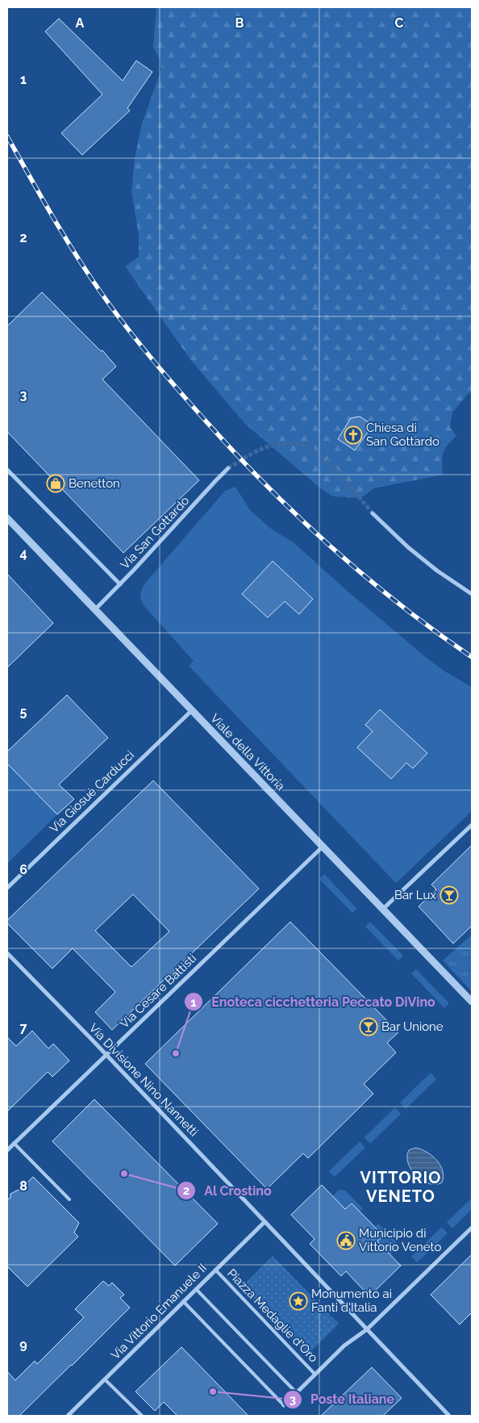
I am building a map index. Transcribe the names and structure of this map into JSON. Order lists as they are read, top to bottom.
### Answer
{
  "streets": {
    "street": [
      "Via San Gottardo",
      "Viale della Vittoria",
      "Via Giosuè Carducci",
      "Via Cesare Battisti",
      "Via Divisione Nino Nannetti",
      "Via Vittorio Emanuele II",
      "Piazza Medaglie d'Oro"
    ]
  },
  "crossings": [
    ["Via San Gottardo", "Viale della Vittoria"],
    ["Viale della Vittoria", "Via Giosuè Carducci"],
    ["Viale della Vittoria", "Via Cesare Battisti"],
    ["Via Cesare Battisti", "Via Divisione Nino Nannetti"],
    ["Via Divisione Nino Nannetti", "Via Vittorio Emanuele II"],
    ["Via Vittorio Emanuele II", "Piazza Medaglie d'Oro"]
  ],
  "districts": ["VITTORIO VENETO"],
  "places": {
    "church": ["Chiesa di San Gottardo"],
    "shop": ["Benetton"],
    "bar": ["Bar Lux", "Bar Unione"],
    "other": ["Enoteca cicchetteria Peccato DiVino", "Al Crostino", "Poste Italiane"],
    "public building": ["Municipio di Vittorio Veneto"],
    "place": ["Monumento ai Fanti d'Italia"]
  },
  "grid": {
    "columns": ["A", "B", "C"],
    "rows": [
      "1",
      "2",
      "3",
      "4",
      "5",
      "6",
      "7",
      "8",
      "9"
    ]
  }
}
